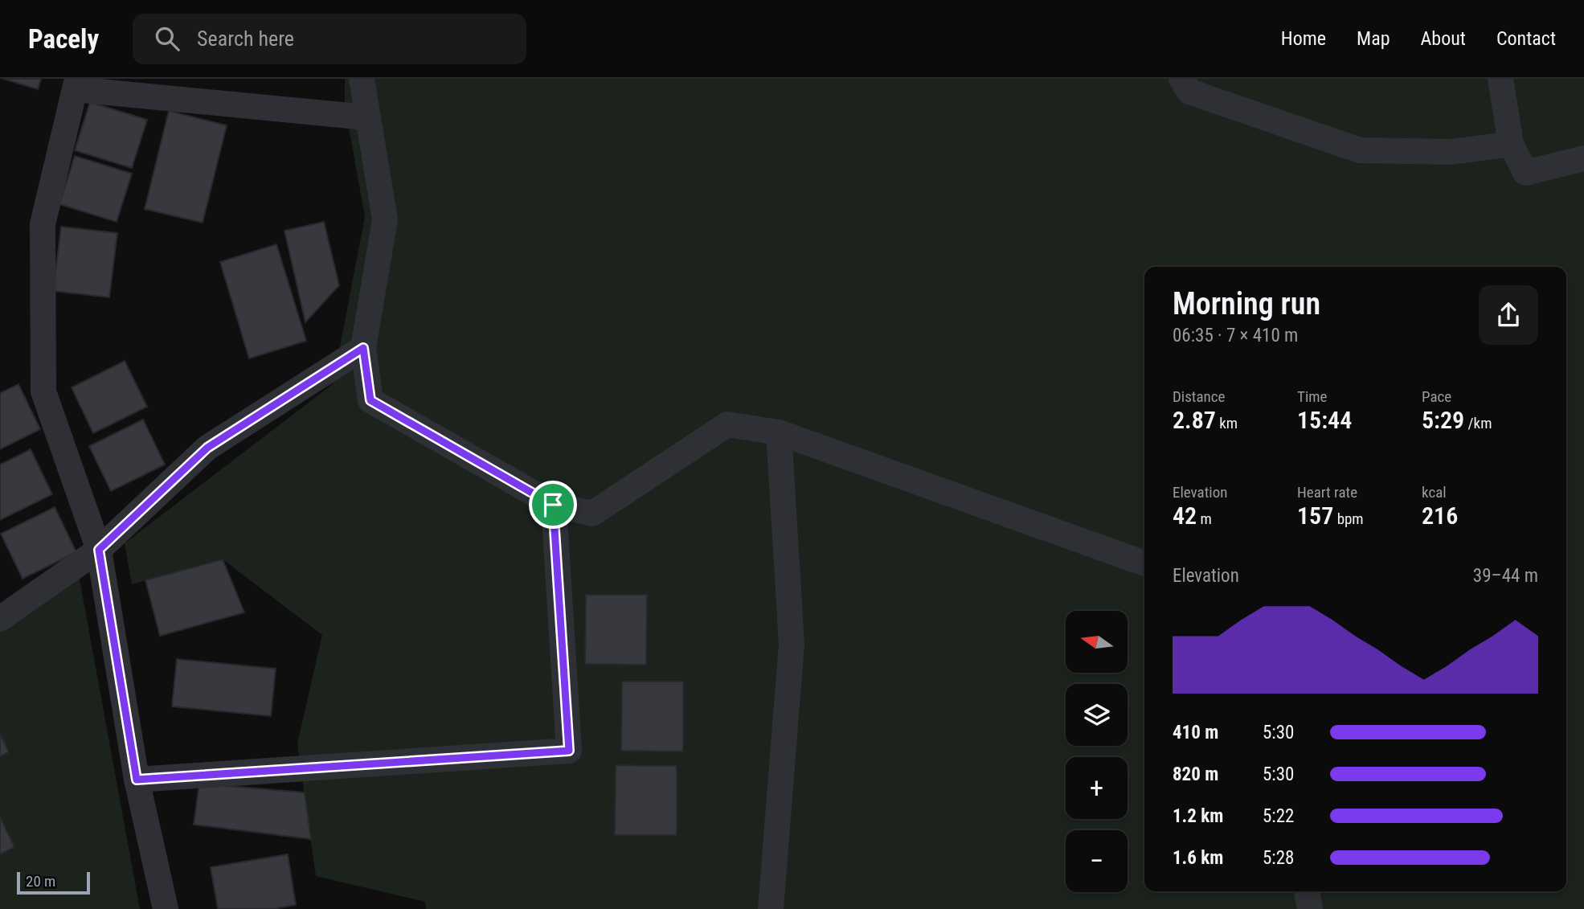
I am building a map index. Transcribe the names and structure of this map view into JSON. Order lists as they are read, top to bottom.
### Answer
{
  "scale_bar": "20 m",
  "north": "left",
  "page": {
    "header": "Pacely",
    "search": "Search here",
    "nav": [
      "Home",
      "Map",
      "About",
      "Contact"
    ],
    "heading": ["Morning run", "06:35 · 7 × 410 m"],
    "stats": [
      ["Distance", "2.87 km"],
      ["Time", "15:44"],
      ["Pace", "5:29 /km"],
      ["Elevation", "42 m"],
      ["Heart rate", "157 bpm"],
      ["kcal", "216"]
    ],
    "chart": ["Elevation", "39–44 m"],
    "map_buttons": ["+", "−"],
    "list": [
      {
        "name": "410 m",
        "note": "5:30"
      },
      {
        "name": "820 m",
        "note": "5:30"
      },
      {
        "name": "1.2 km",
        "note": "5:22"
      },
      {
        "name": "1.6 km",
        "note": "5:28"
      }
    ],
    "scale": "20 m"
  }
}
